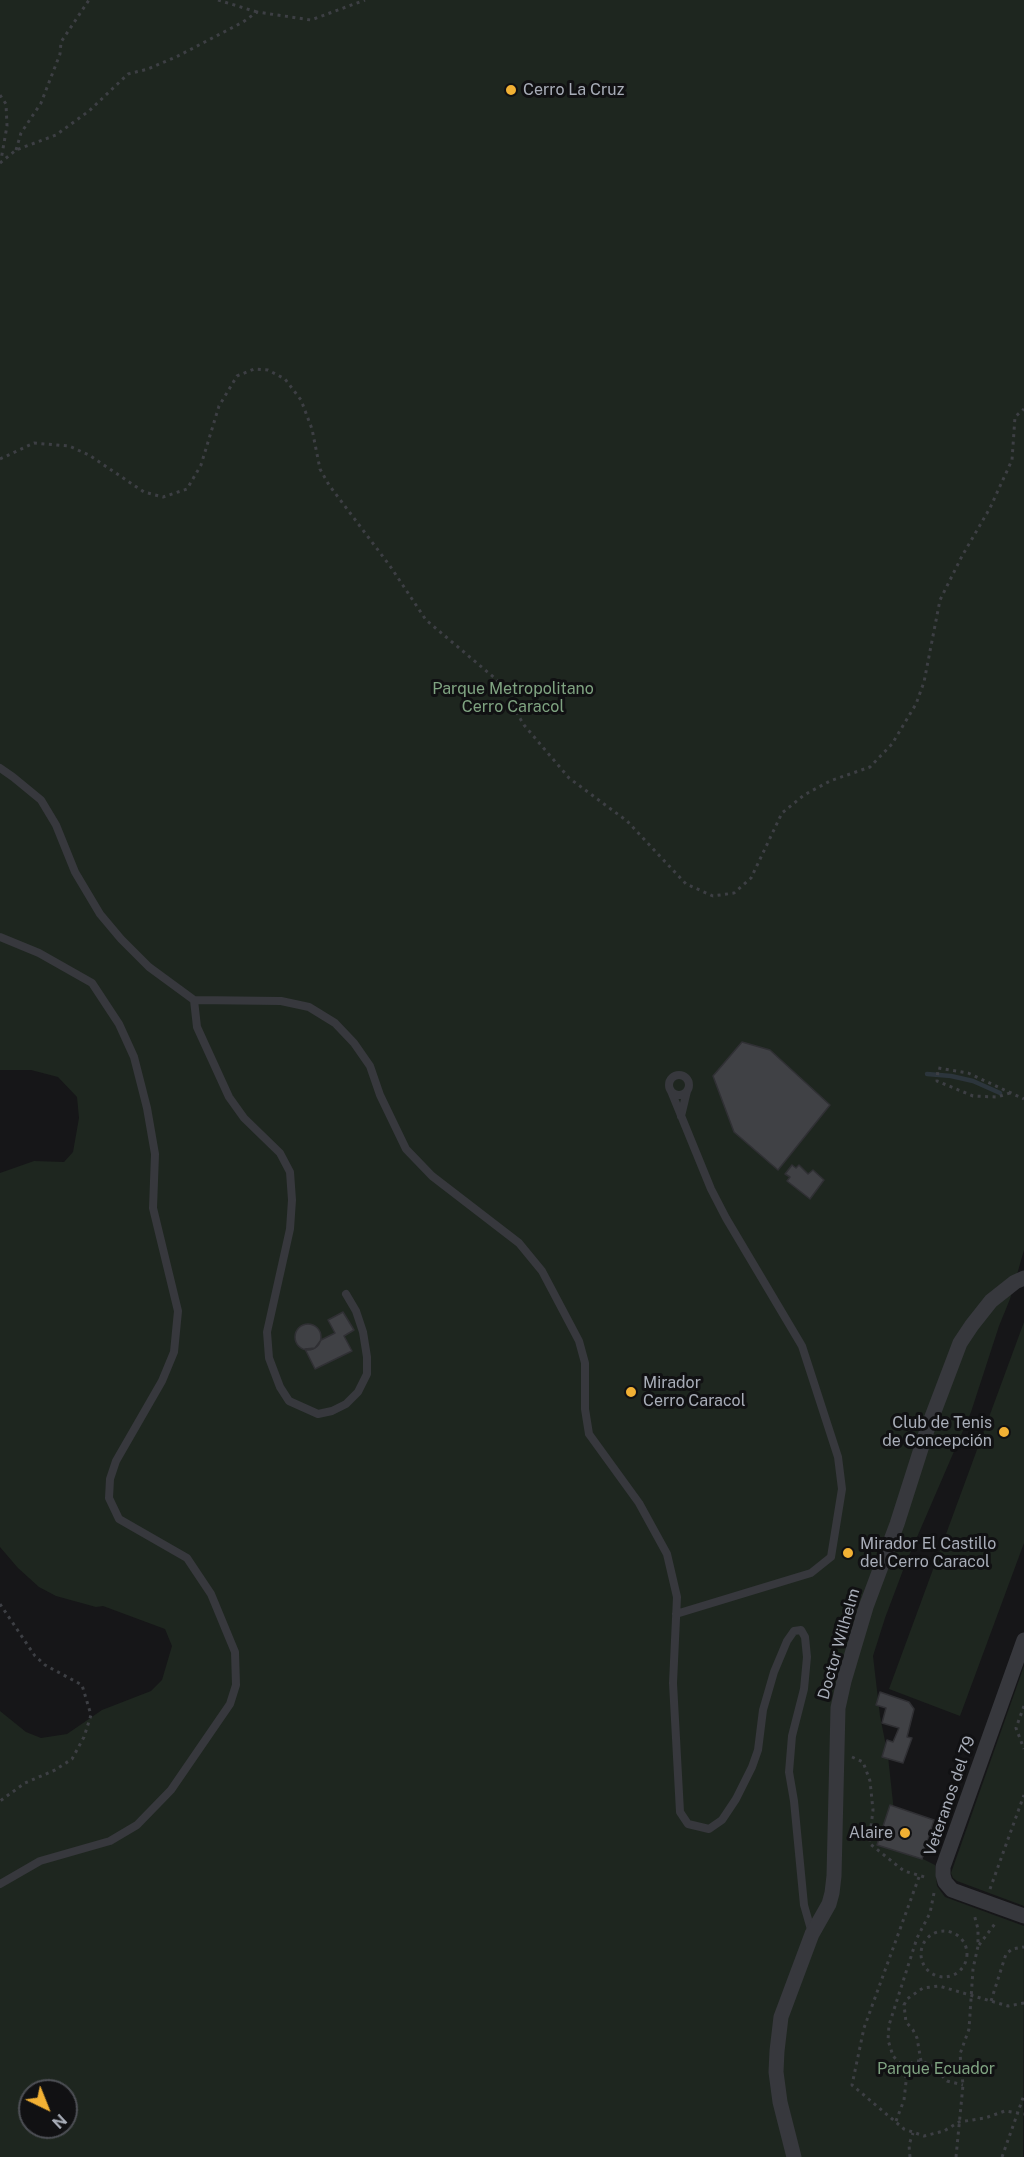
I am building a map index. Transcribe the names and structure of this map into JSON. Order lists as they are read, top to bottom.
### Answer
{
  "streets": {
    "street": ["Doctor Wilhelm", "Veteranos del 79"]
  },
  "parks": ["Parque Metropolitano Cerro Caracol", "Parque Ecuador"],
  "places": [
    "Cerro La Cruz",
    "Mirador Cerro Caracol",
    "Club de Tenis de Concepción",
    "Mirador El Castillo del Cerro Caracol",
    "Alaire"
  ],
  "north": "bottom right"
}
